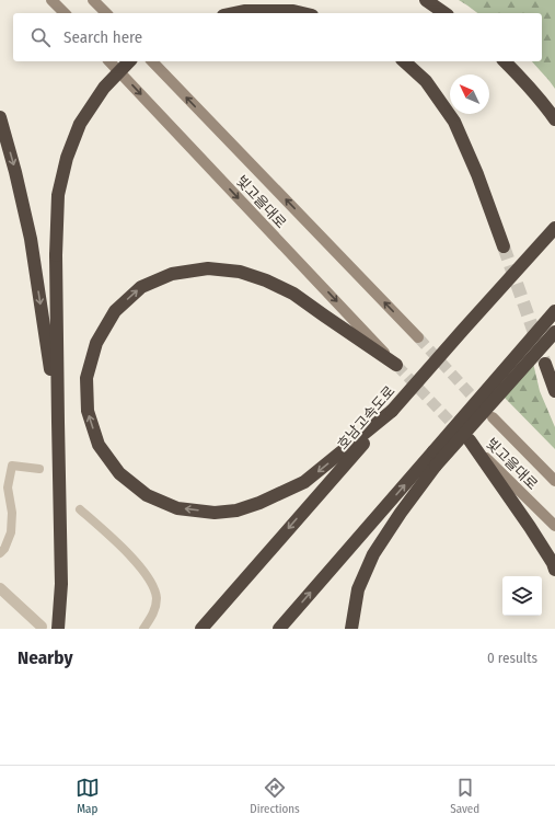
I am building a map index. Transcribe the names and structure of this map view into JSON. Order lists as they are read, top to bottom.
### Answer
{
  "streets": {
    "highway": ["호남고속도로"],
    "main road": ["빛고을대로"]
  },
  "north": "top left",
  "page": {
    "search": "Search here",
    "heading": ["Nearby", "0 results"],
    "nav": ["Map", "Directions", "Saved"]
  }
}
